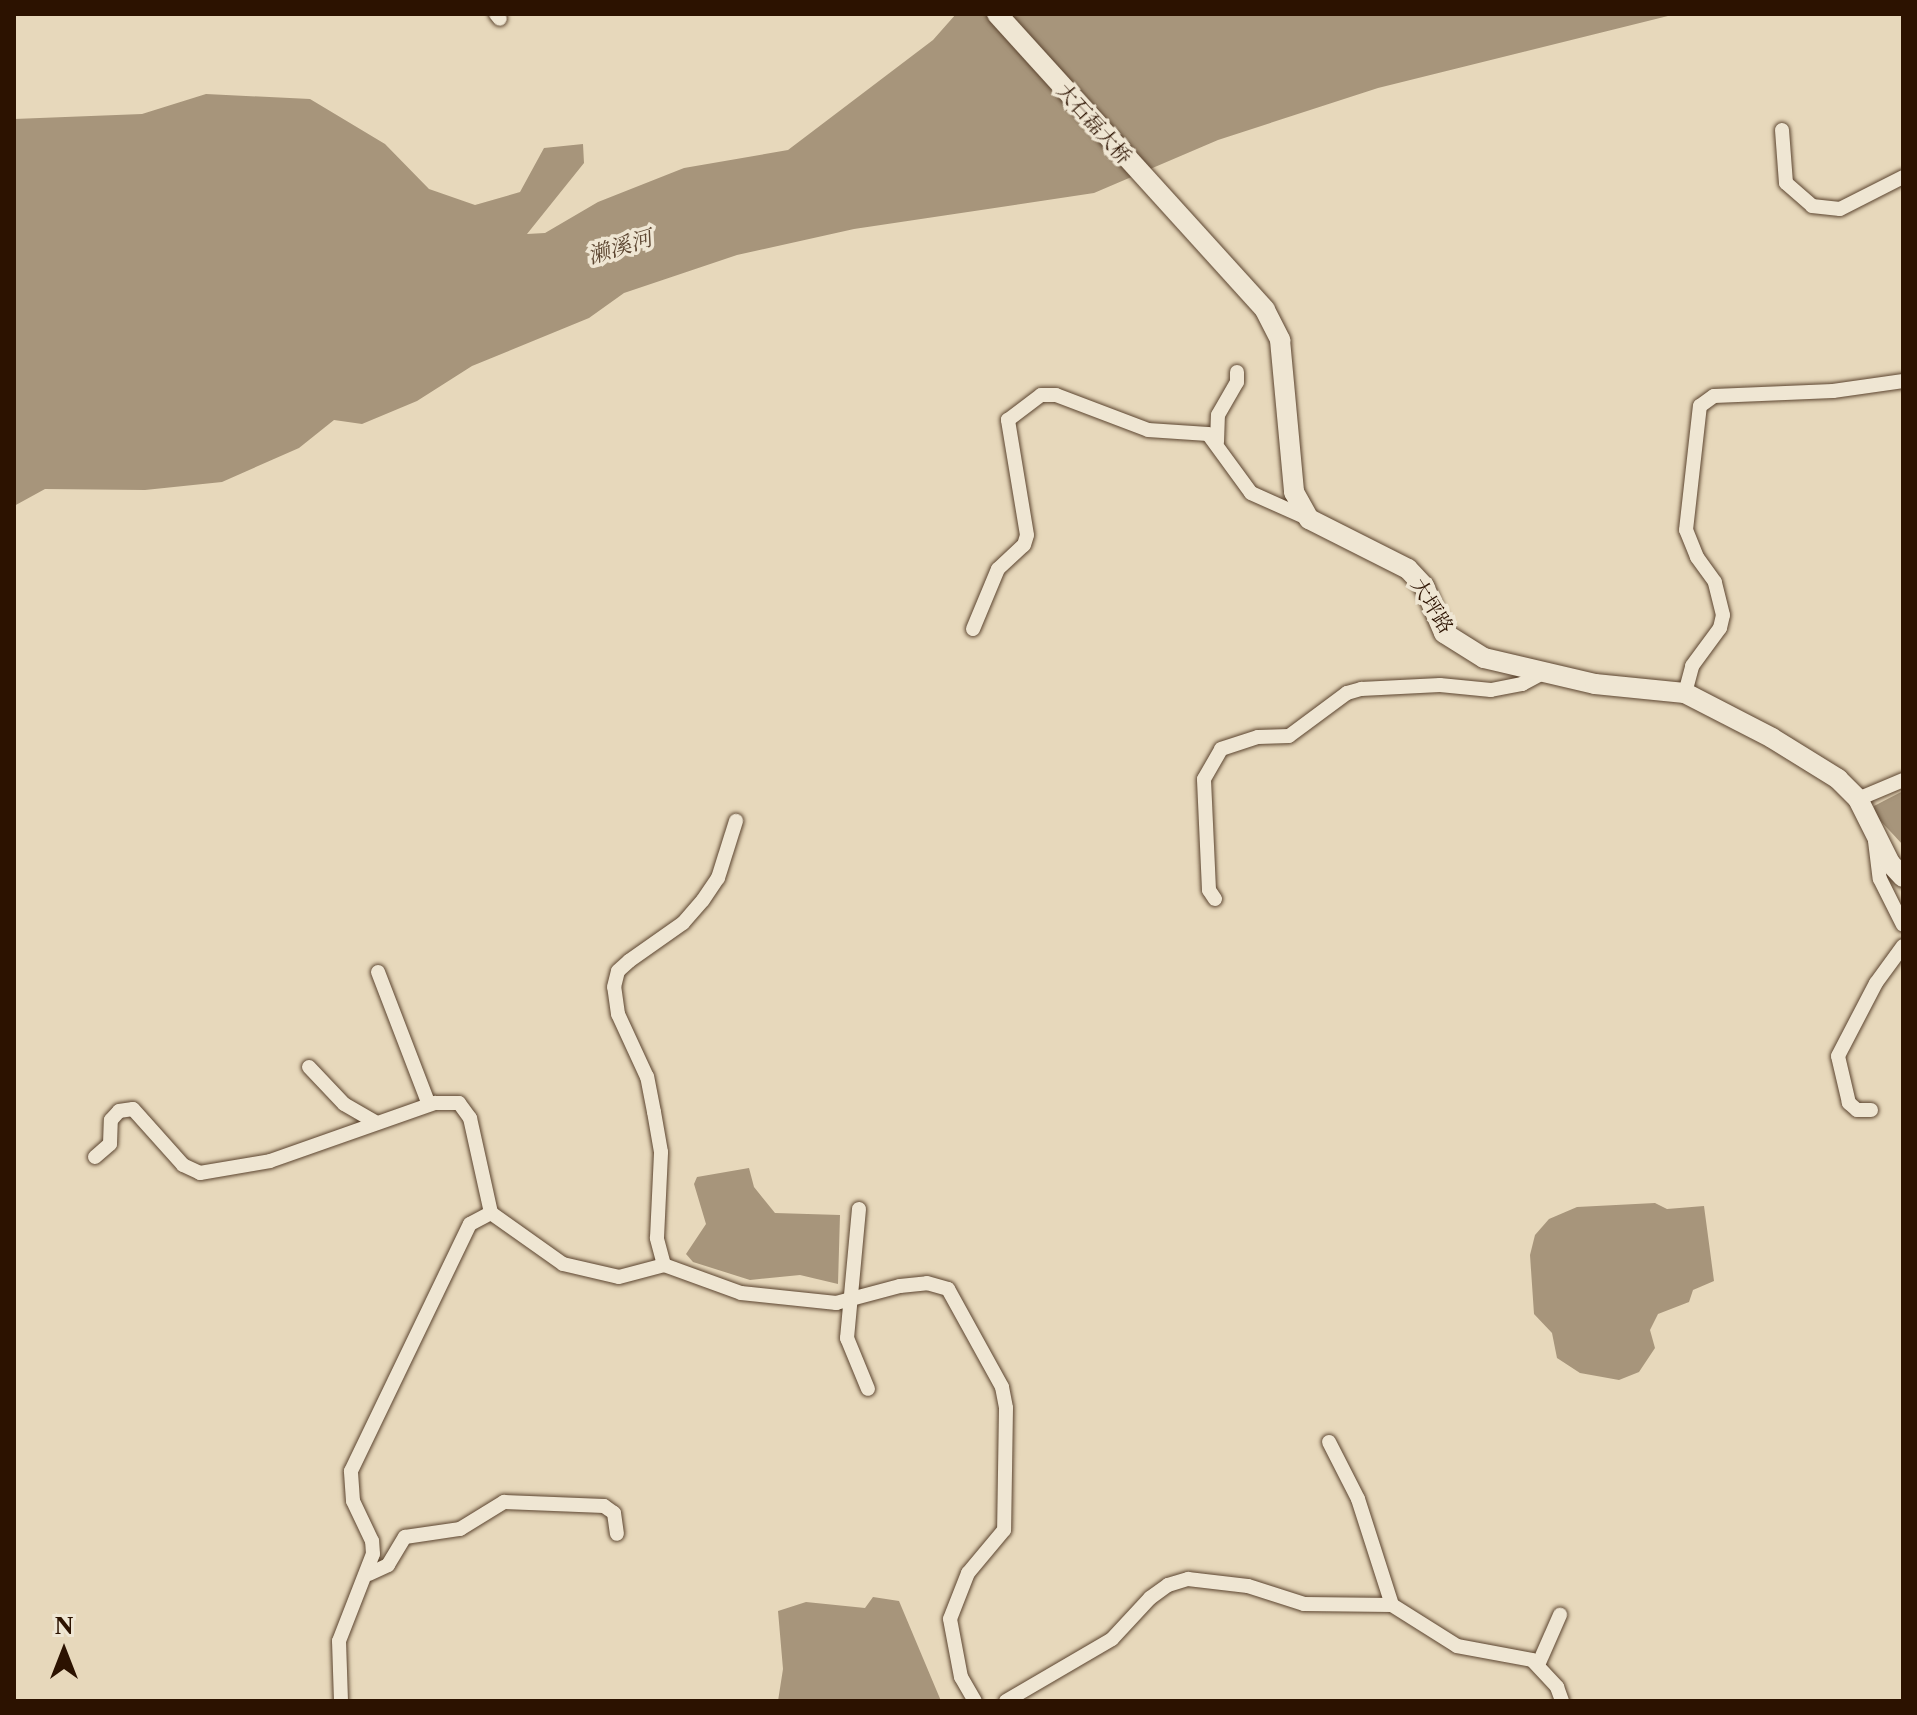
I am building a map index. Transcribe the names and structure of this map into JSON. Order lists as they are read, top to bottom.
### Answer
{
  "streets": {
    "main road": ["大石磊大桥", "大坪路"]
  },
  "crossings": [
    ["大石磊大桥", "大坪路"]
  ],
  "water": ["濑溪河"],
  "north": "top"
}
